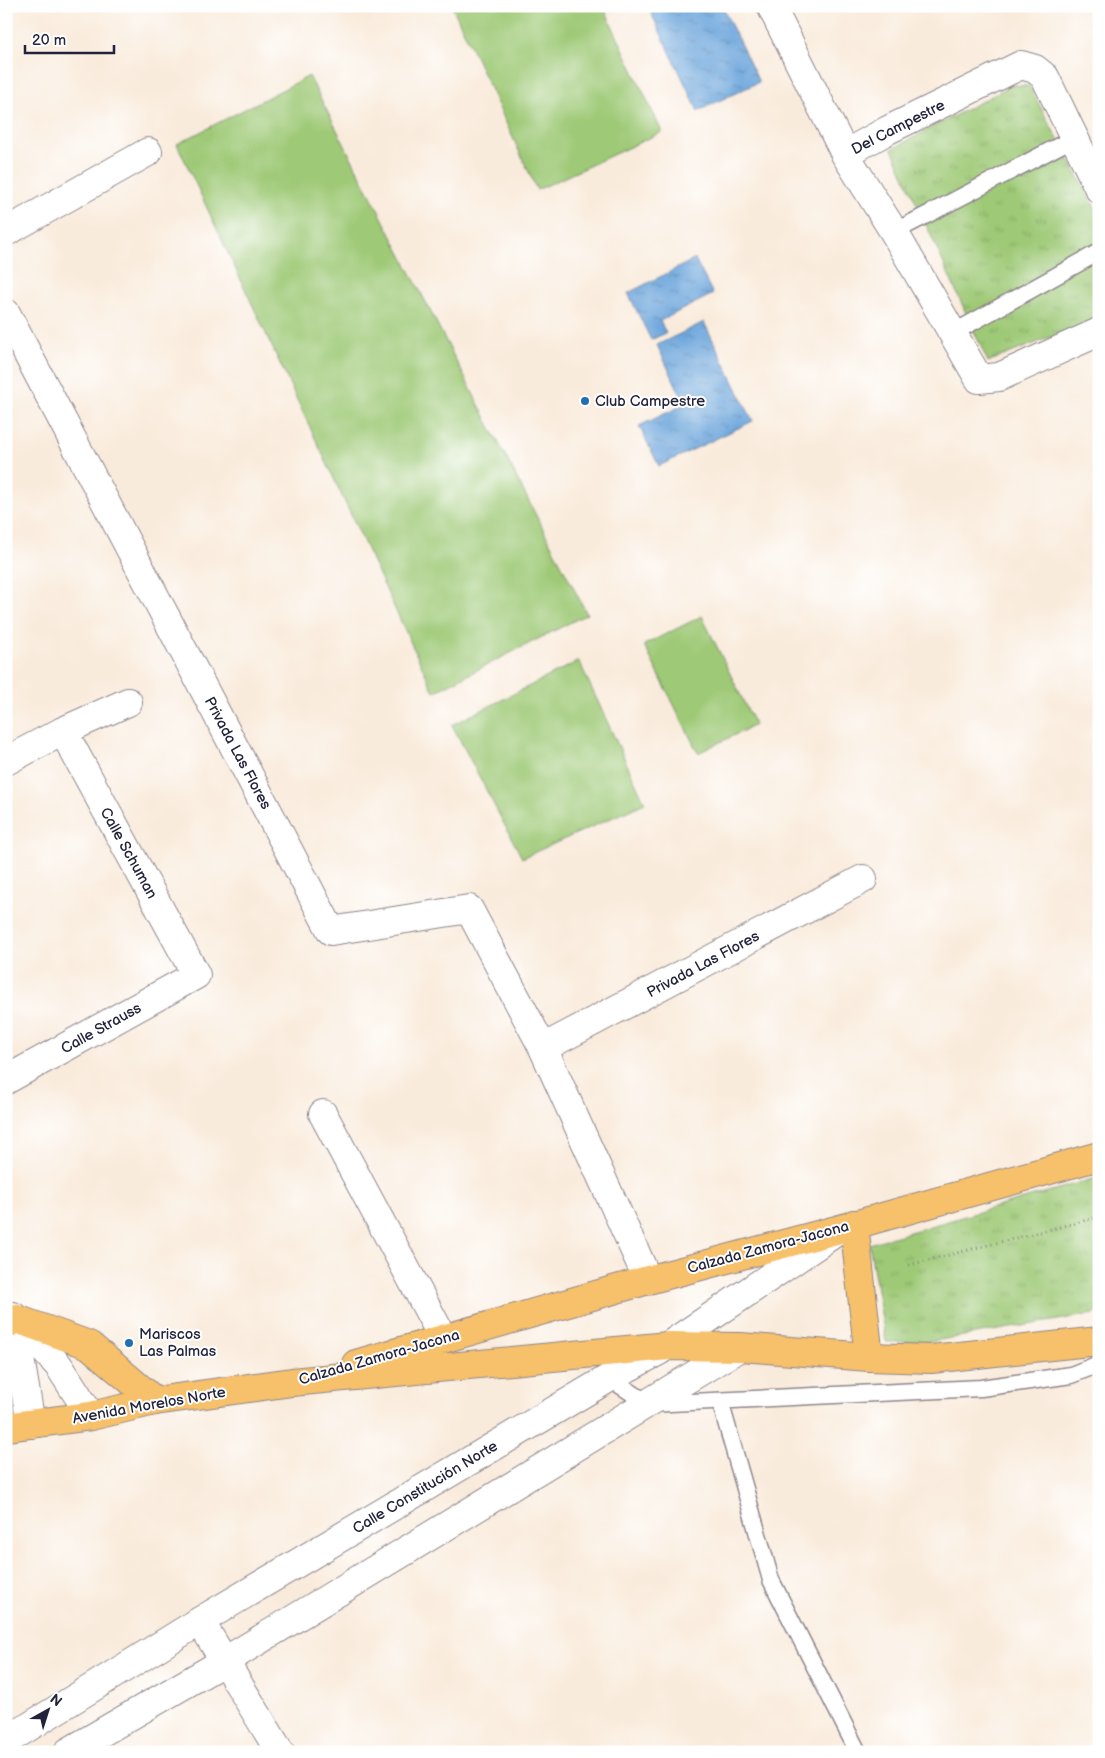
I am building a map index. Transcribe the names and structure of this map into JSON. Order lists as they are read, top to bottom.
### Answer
{
  "streets": {
    "main road": ["Calzada Zamora-Jacona", "Avenida Morelos Norte"],
    "street": [
      "Del Campestre",
      "Privada Las Flores",
      "Calle Schuman",
      "Calle Strauss",
      "Calle Constitución Norte"
    ]
  },
  "crossings": [
    ["Privada Las Flores", "Calzada Zamora-Jacona"],
    ["Calle Schuman", "Calle Strauss"],
    ["Calzada Zamora-Jacona", "Avenida Morelos Norte"],
    ["Calzada Zamora-Jacona", "Calle Constitución Norte"]
  ],
  "places": ["Club Campestre", "Mariscos Las Palmas"],
  "scale_bar": "20 m",
  "north": "top right"
}
